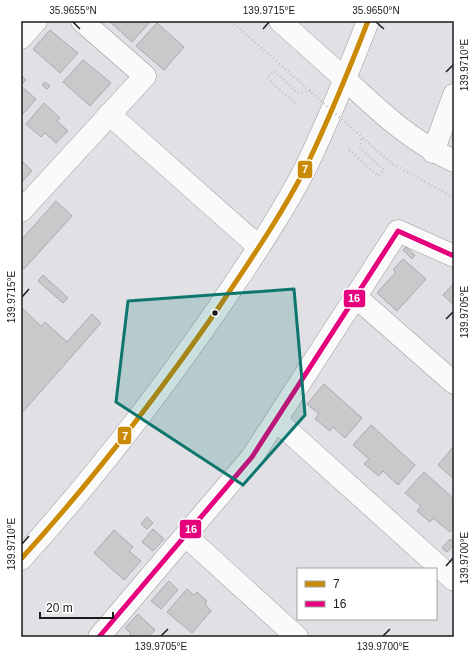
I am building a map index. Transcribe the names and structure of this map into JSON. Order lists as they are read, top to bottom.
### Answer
{
  "lines": ["transit line 7", "transit line 16"],
  "legend": ["7", "16"],
  "scale_bar": "20 m",
  "coordinates": [
    "35.9655°N",
    "139.9715°E",
    "35.9650°N",
    "139.9710°E",
    "139.9705°E",
    "139.9700°E"
  ]
}
